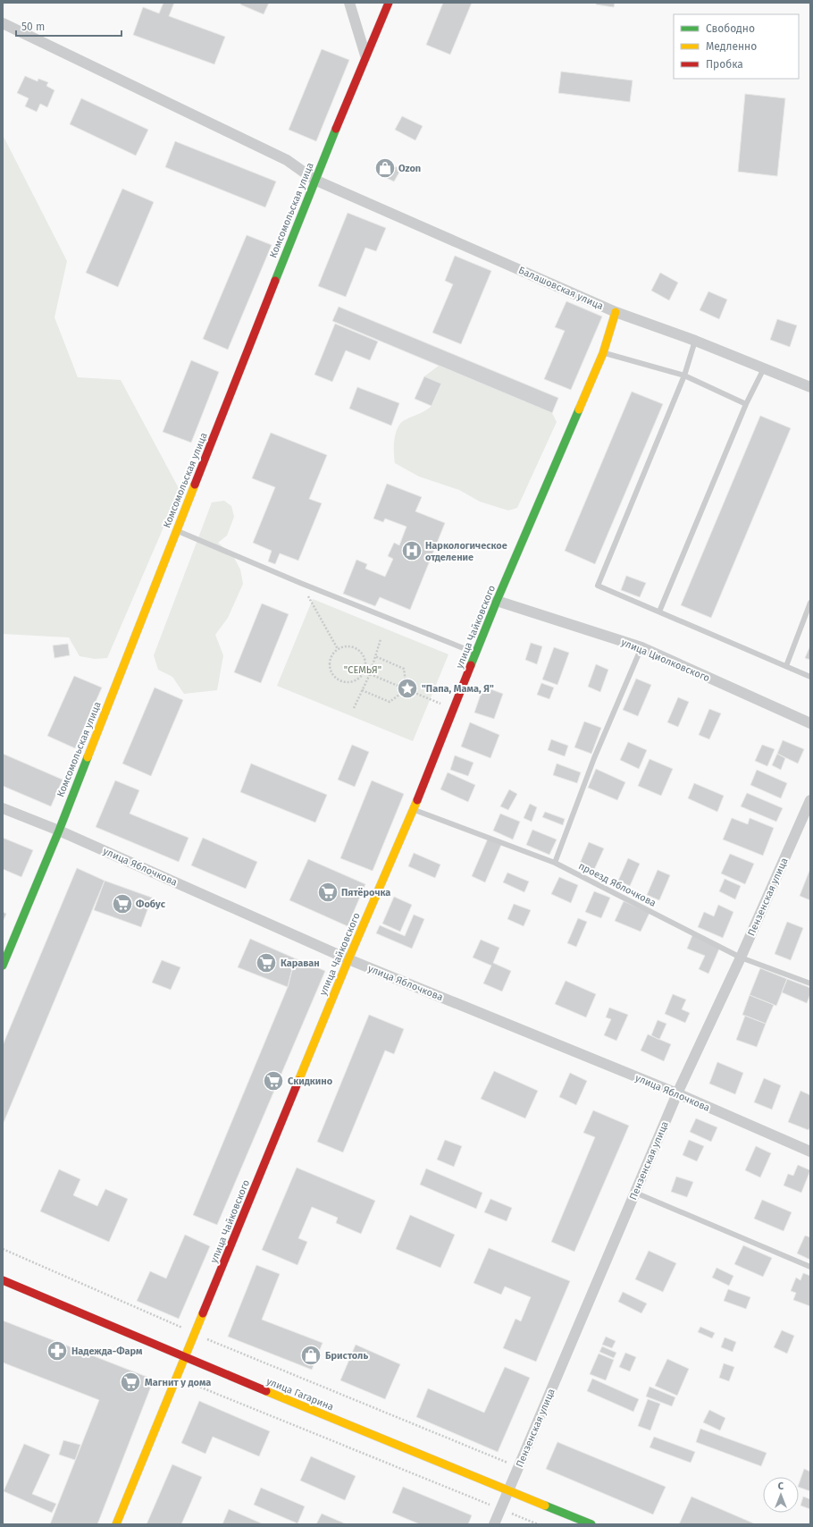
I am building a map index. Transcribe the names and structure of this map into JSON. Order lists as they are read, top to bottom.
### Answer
{
  "streets": {
    "street": [
      "Комсомольская улица",
      "Балашовская улица",
      "улица Чайковского",
      "улица Циолковского",
      "улица Яблочкова",
      "Пензенская улица",
      "улица Гагарина"
    ],
    "lane": ["проезд Яблочкова"]
  },
  "crossings": [
    ["Комсомольская улица", "Балашовская улица"],
    ["Комсомольская улица", "улица Яблочкова"],
    ["Балашовская улица", "улица Чайковского"],
    ["улица Чайковского", "улица Циолковского"],
    ["улица Чайковского", "улица Яблочкова"],
    ["улица Чайковского", "проезд Яблочкова"],
    ["улица Чайковского", "улица Гагарина"],
    ["улица Яблочкова", "Пензенская улица"],
    ["проезд Яблочкова", "Пензенская улица"],
    ["Пензенская улица", "улица Гагарина"]
  ],
  "parks": ["\"СЕМЬЯ\""],
  "places": {
    "shop": ["Ozon", "Бристоль"],
    "hospital": ["Наркологическое отделение"],
    "place": ["\"Папа, Мама, Я\""],
    "supermarket": [
      "Пятёрочка",
      "Фобус",
      "Караван",
      "Скидкино",
      "Магнит у дома"
    ],
    "pharmacy": ["Надежда-Фарм"]
  },
  "legend": ["Свободно", "Медленно", "Пробка"],
  "scale_bar": "50 m",
  "north": "top"
}
